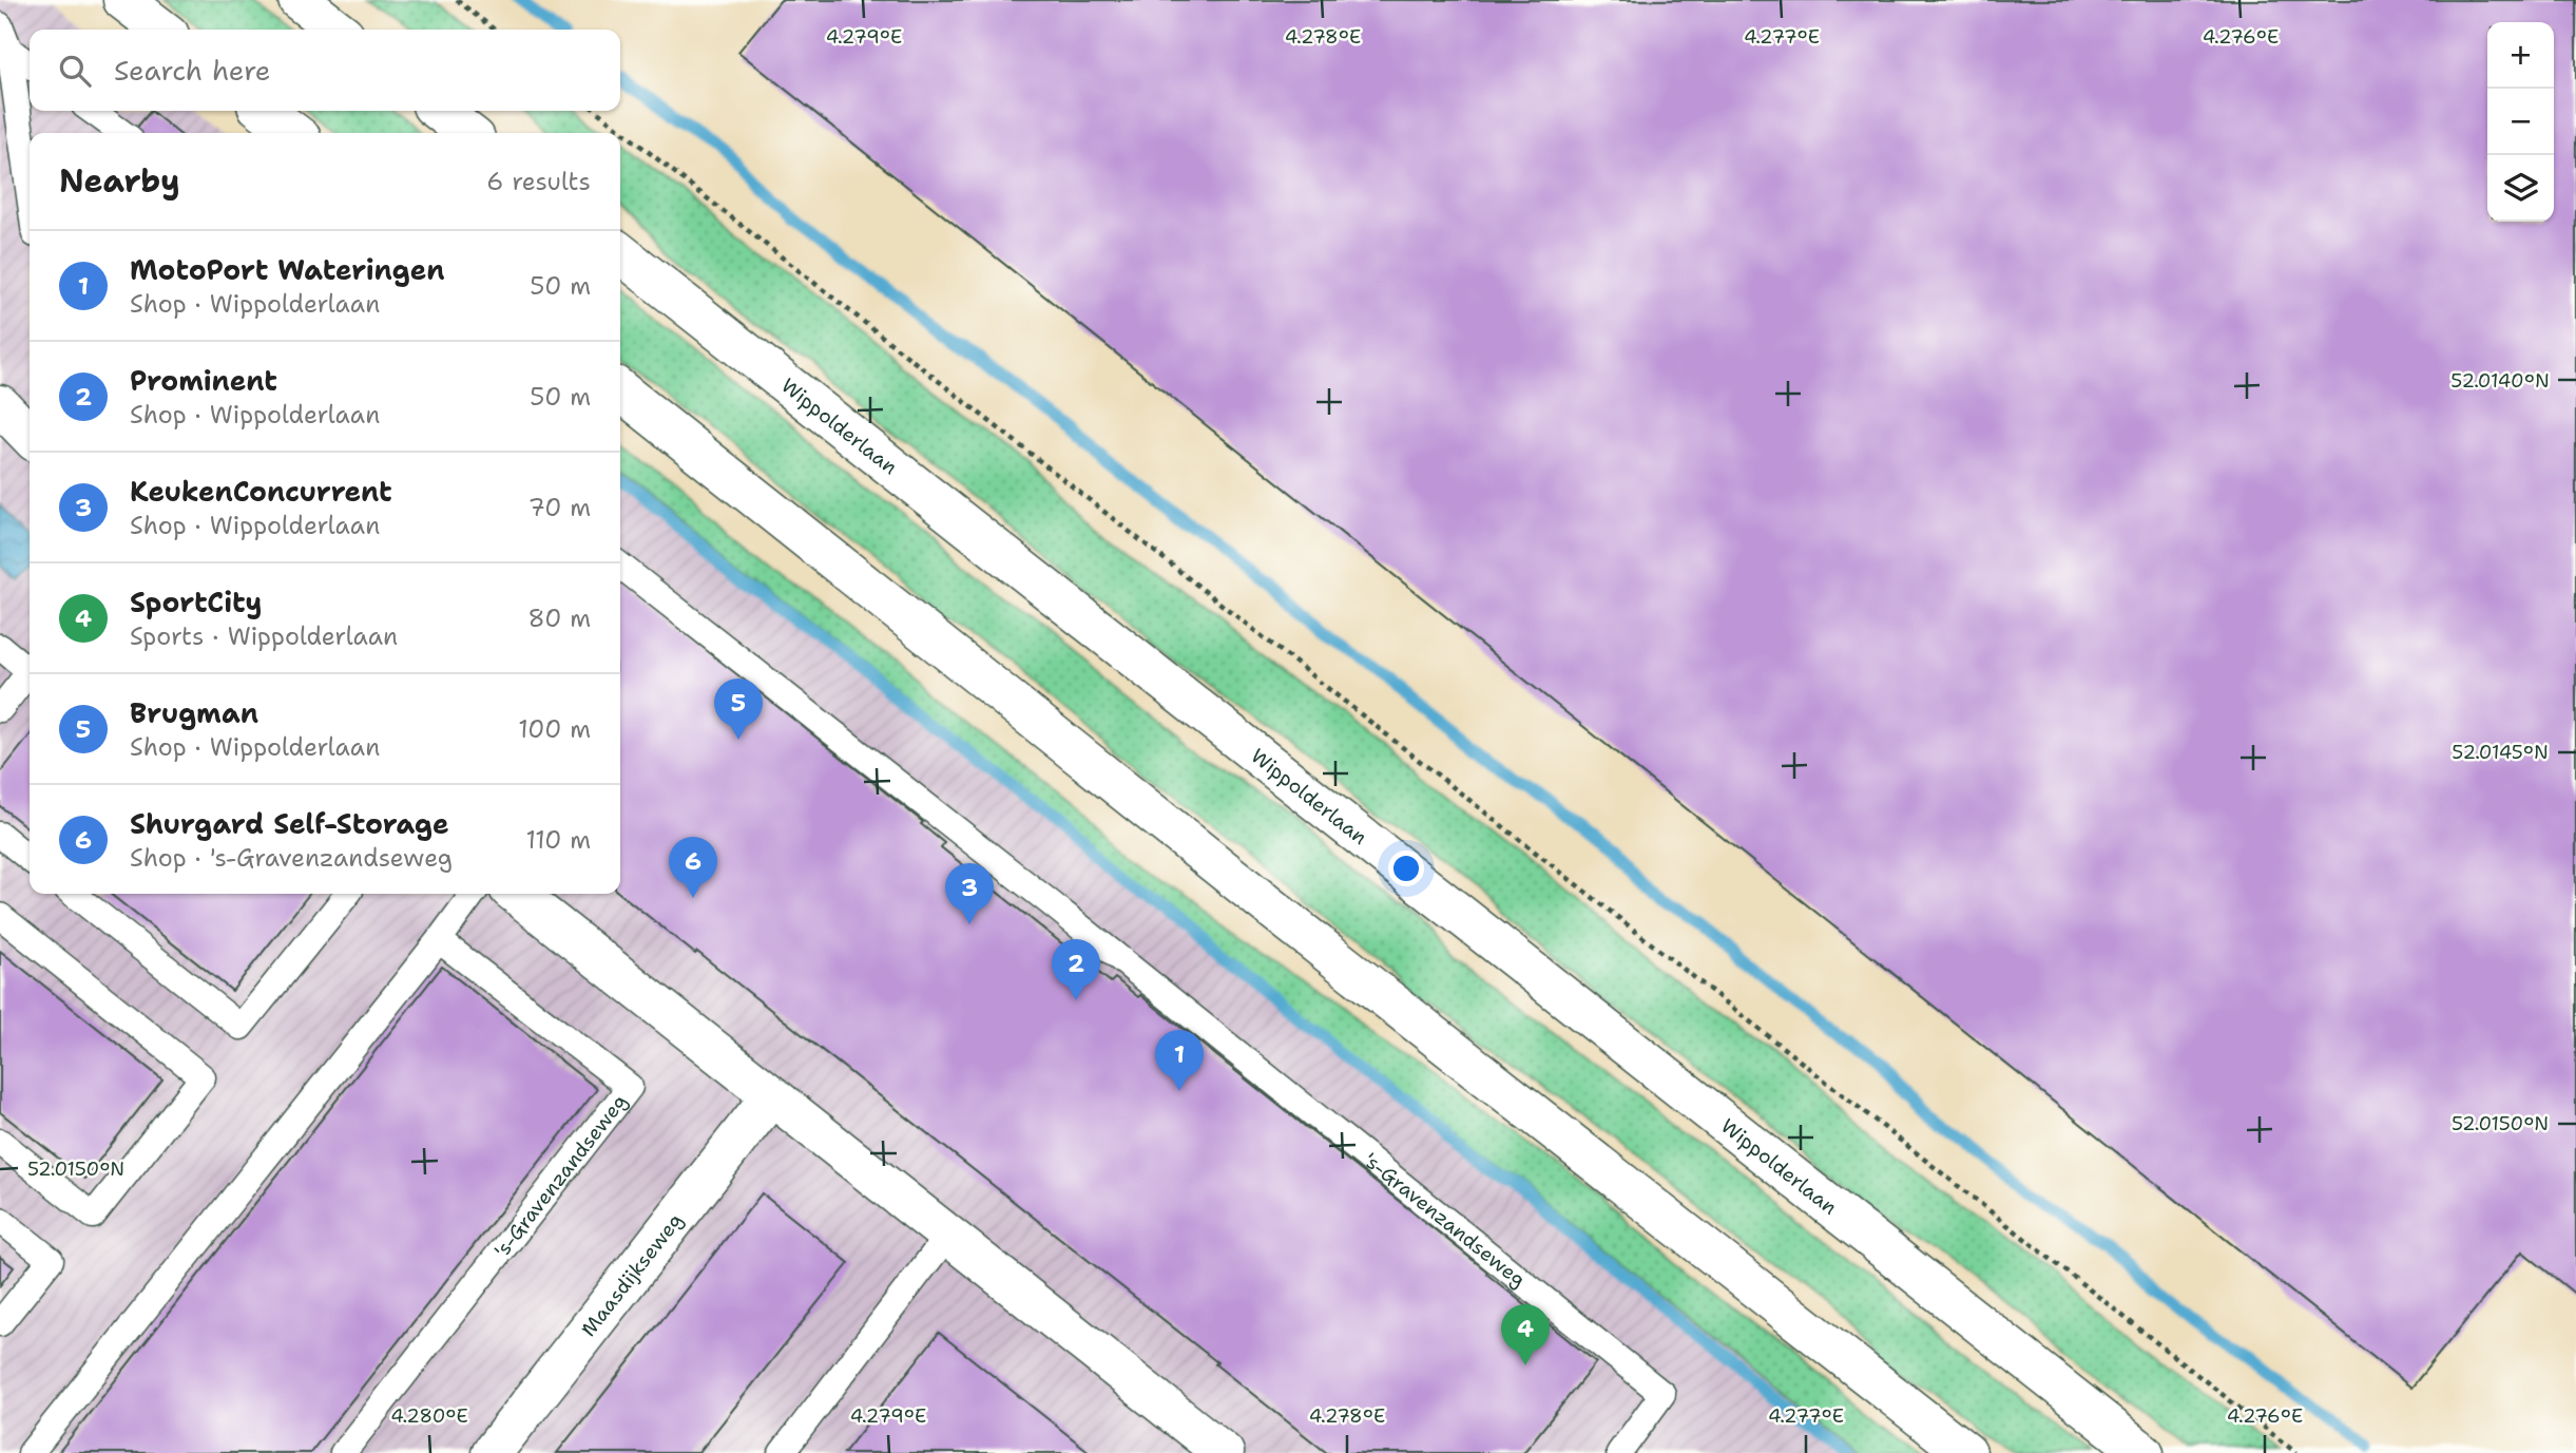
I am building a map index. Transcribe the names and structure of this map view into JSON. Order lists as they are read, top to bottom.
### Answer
{
  "streets": {
    "main road": ["Wippolderlaan", "Maasdijkseweg"],
    "lane": ["'s-Gravenzandseweg"]
  },
  "page": {
    "map_buttons": ["+", "−"],
    "search": "Search here",
    "heading": ["Nearby", "6 results"],
    "list": [
      {
        "mark": "1",
        "name": "MotoPort Wateringen",
        "note": "Shop · Wippolderlaan",
        "value": "50 m"
      },
      {
        "mark": "2",
        "name": "Prominent",
        "note": "Shop · Wippolderlaan",
        "value": "50 m"
      },
      {
        "mark": "3",
        "name": "KeukenConcurrent",
        "note": "Shop · Wippolderlaan",
        "value": "70 m"
      },
      {
        "mark": "4",
        "name": "SportCity",
        "note": "Sports · Wippolderlaan",
        "value": "80 m"
      },
      {
        "mark": "5",
        "name": "Brugman",
        "note": "Shop · Wippolderlaan",
        "value": "100 m"
      },
      {
        "mark": "6",
        "name": "Shurgard Self-Storage",
        "note": "Shop · 's-Gravenzandseweg",
        "value": "110 m"
      }
    ],
    "pins": [
      "5",
      "6",
      "3",
      "2",
      "1",
      "4"
    ]
  },
  "coordinates": [
    "4.279°E",
    "4.278°E",
    "4.277°E",
    "4.276°E",
    "52.0140°N",
    "52.0145°N",
    "52.0150°N",
    "4.280°E"
  ]
}
